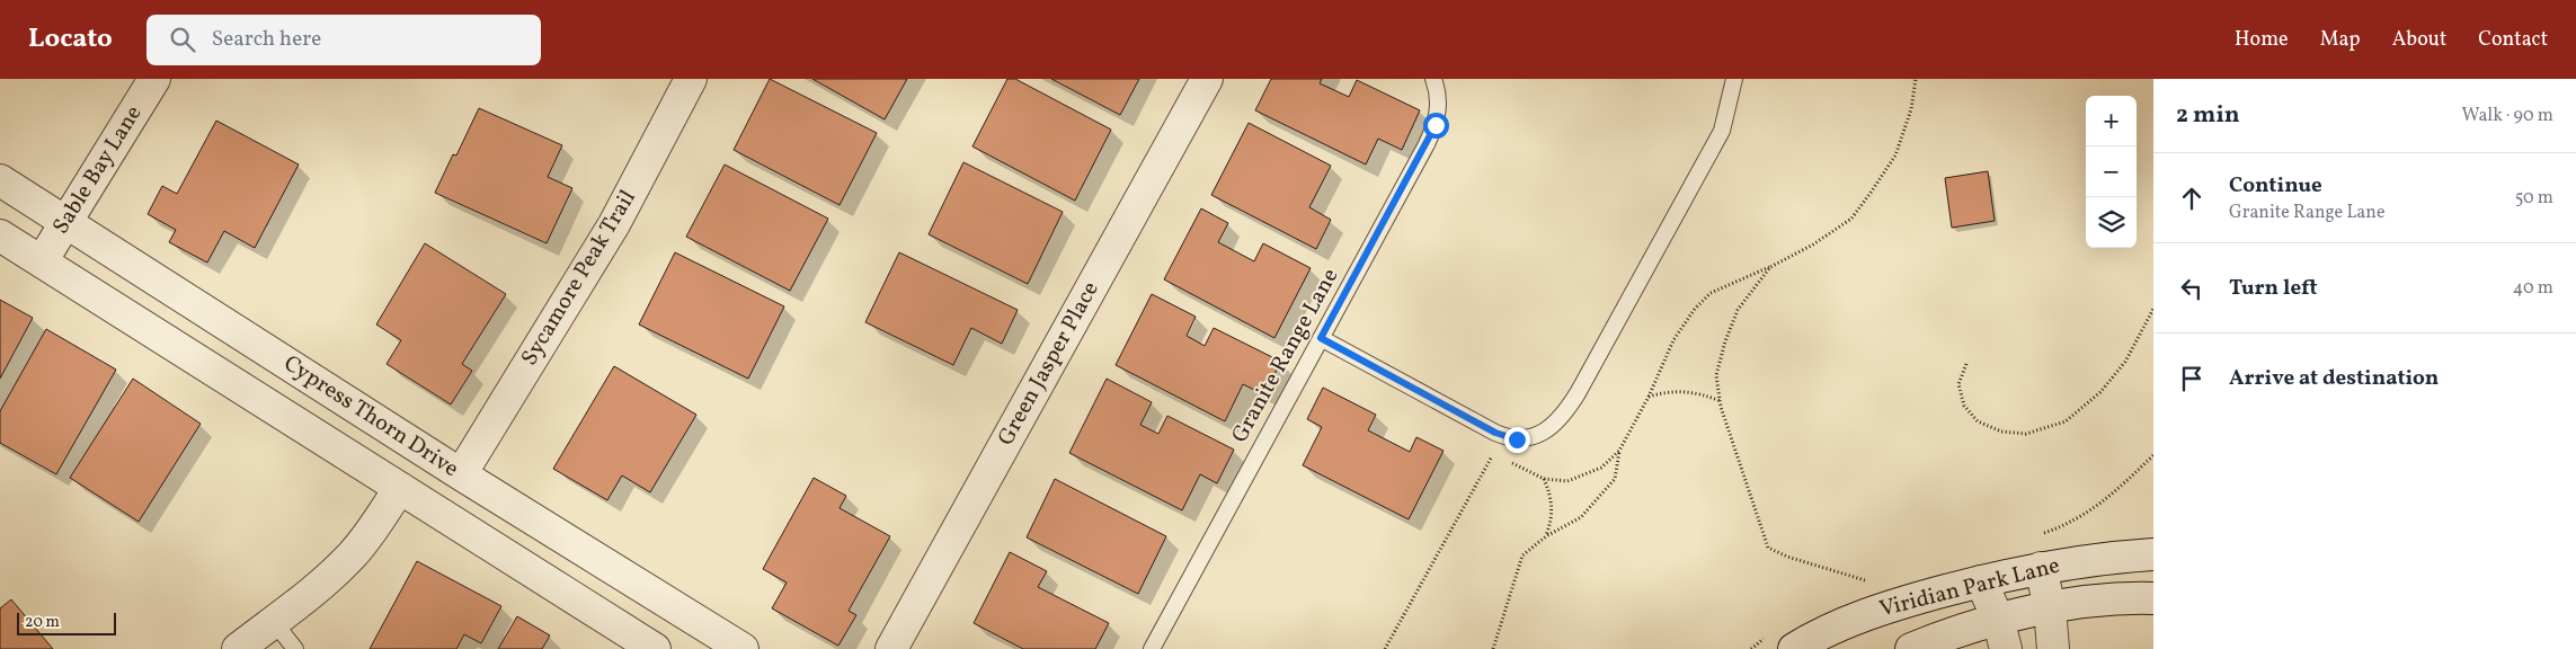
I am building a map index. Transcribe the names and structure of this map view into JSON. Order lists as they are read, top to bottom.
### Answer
{
  "streets": {
    "street": [
      "Sable Bay Lane",
      "Sycamore Peak Trail",
      "Green Jasper Place",
      "Cypress Thorn Drive",
      "Viridian Park Lane"
    ],
    "lane": ["Granite Range Lane"]
  },
  "crossings": [
    ["Sable Bay Lane", "Cypress Thorn Drive"],
    ["Sycamore Peak Trail", "Cypress Thorn Drive"]
  ],
  "scale_bar": "20 m",
  "page": {
    "header": "Locato",
    "search": "Search here",
    "nav": [
      "Home",
      "Map",
      "About",
      "Contact"
    ],
    "heading": ["2 min", "Walk · 90 m"],
    "map_buttons": ["+", "−"],
    "list": [
      ["Continue", "Granite Range Lane", "50 m"],
      ["Turn left", "40 m"],
      "Arrive at destination"
    ],
    "scale": "20 m"
  }
}
